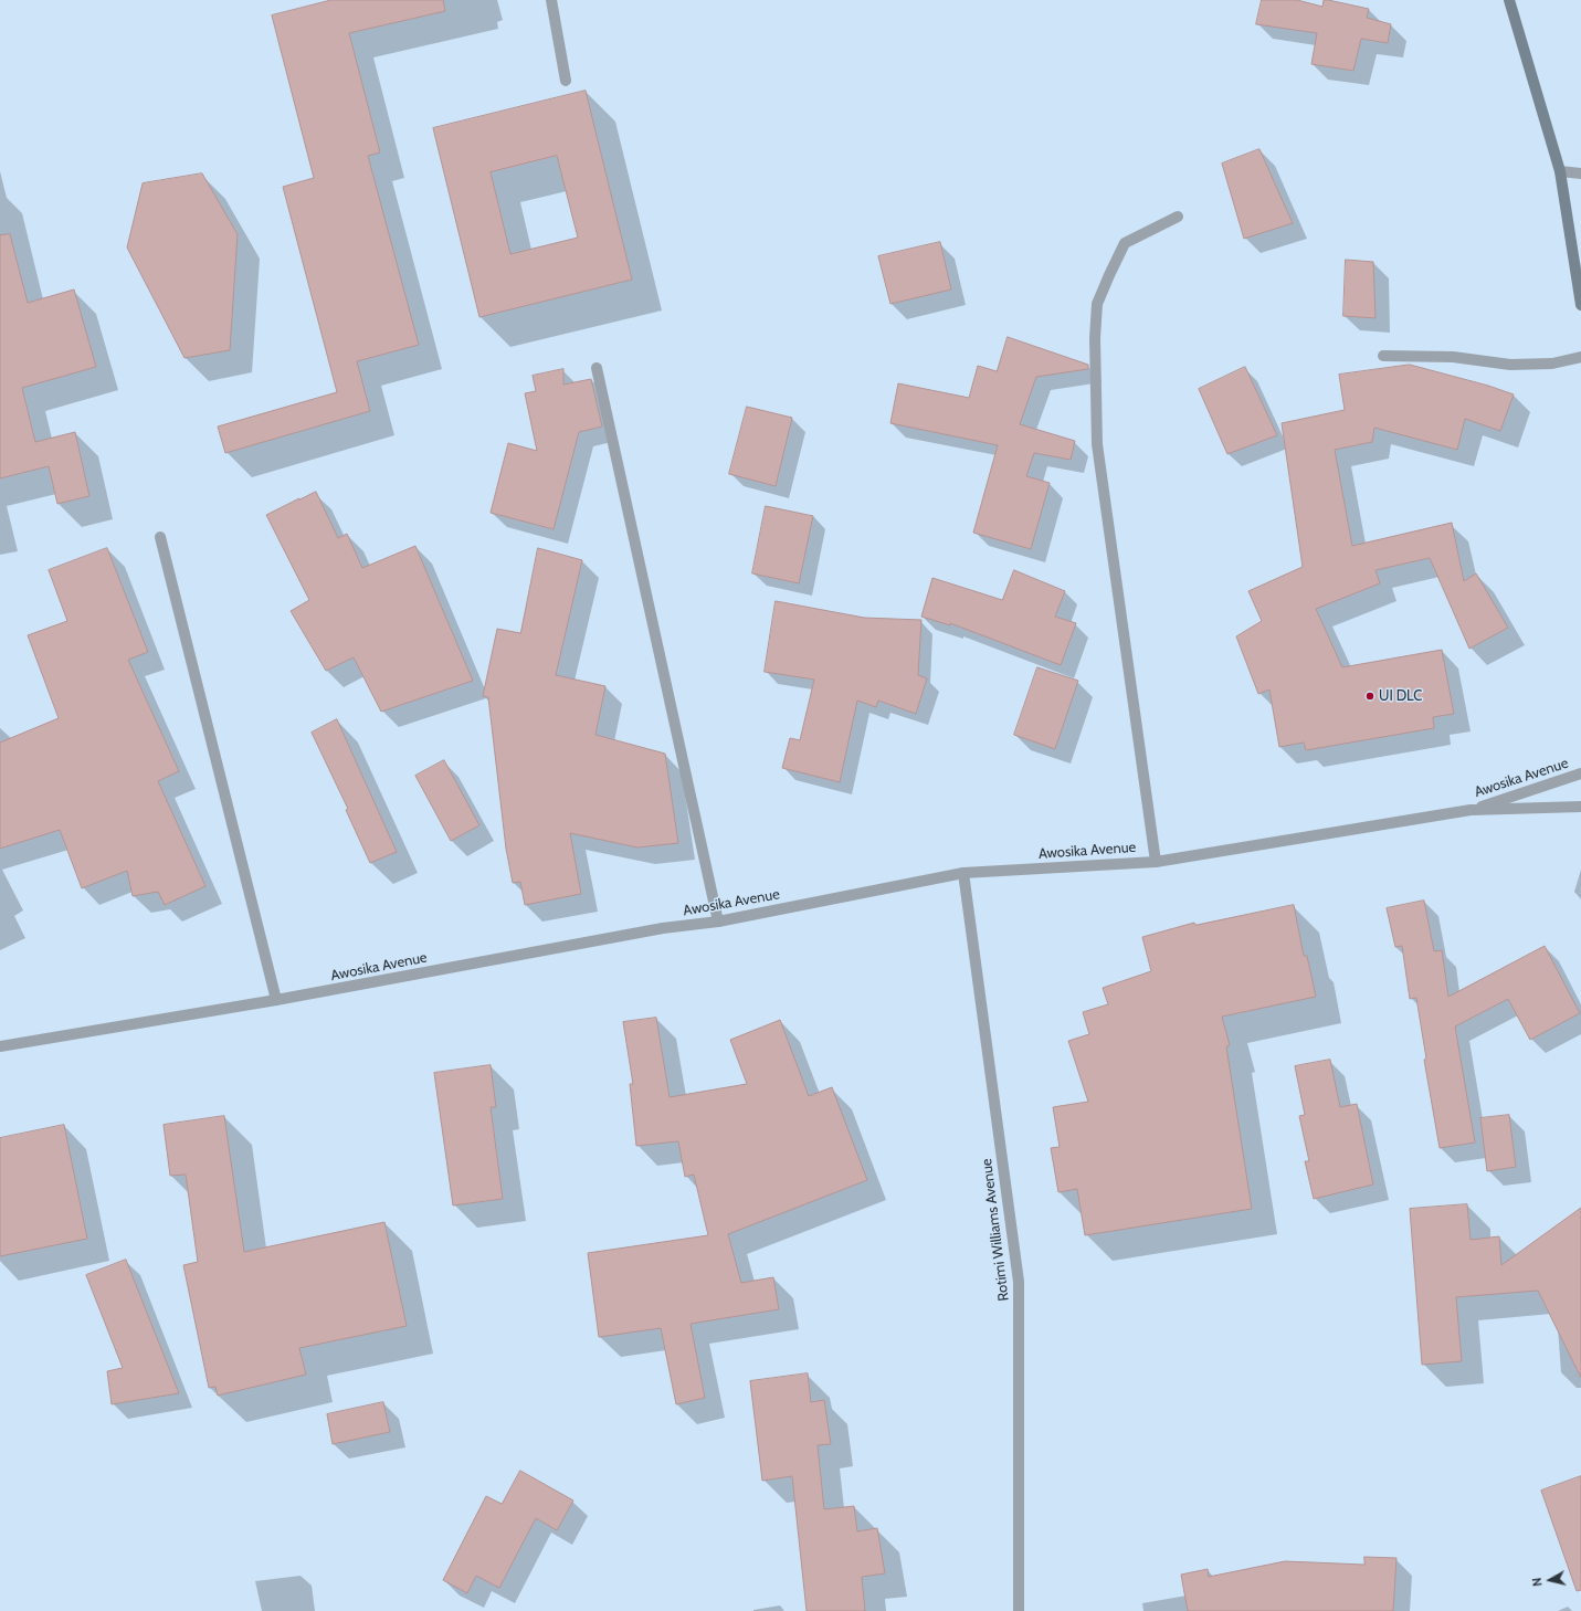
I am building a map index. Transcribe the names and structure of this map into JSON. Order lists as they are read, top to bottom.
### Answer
{
  "streets": {
    "street": ["Awosika Avenue", "Rotimi Williams Avenue"]
  },
  "crossings": [
    ["Awosika Avenue", "Rotimi Williams Avenue"]
  ],
  "places": ["UI DLC"],
  "north": "left"
}
